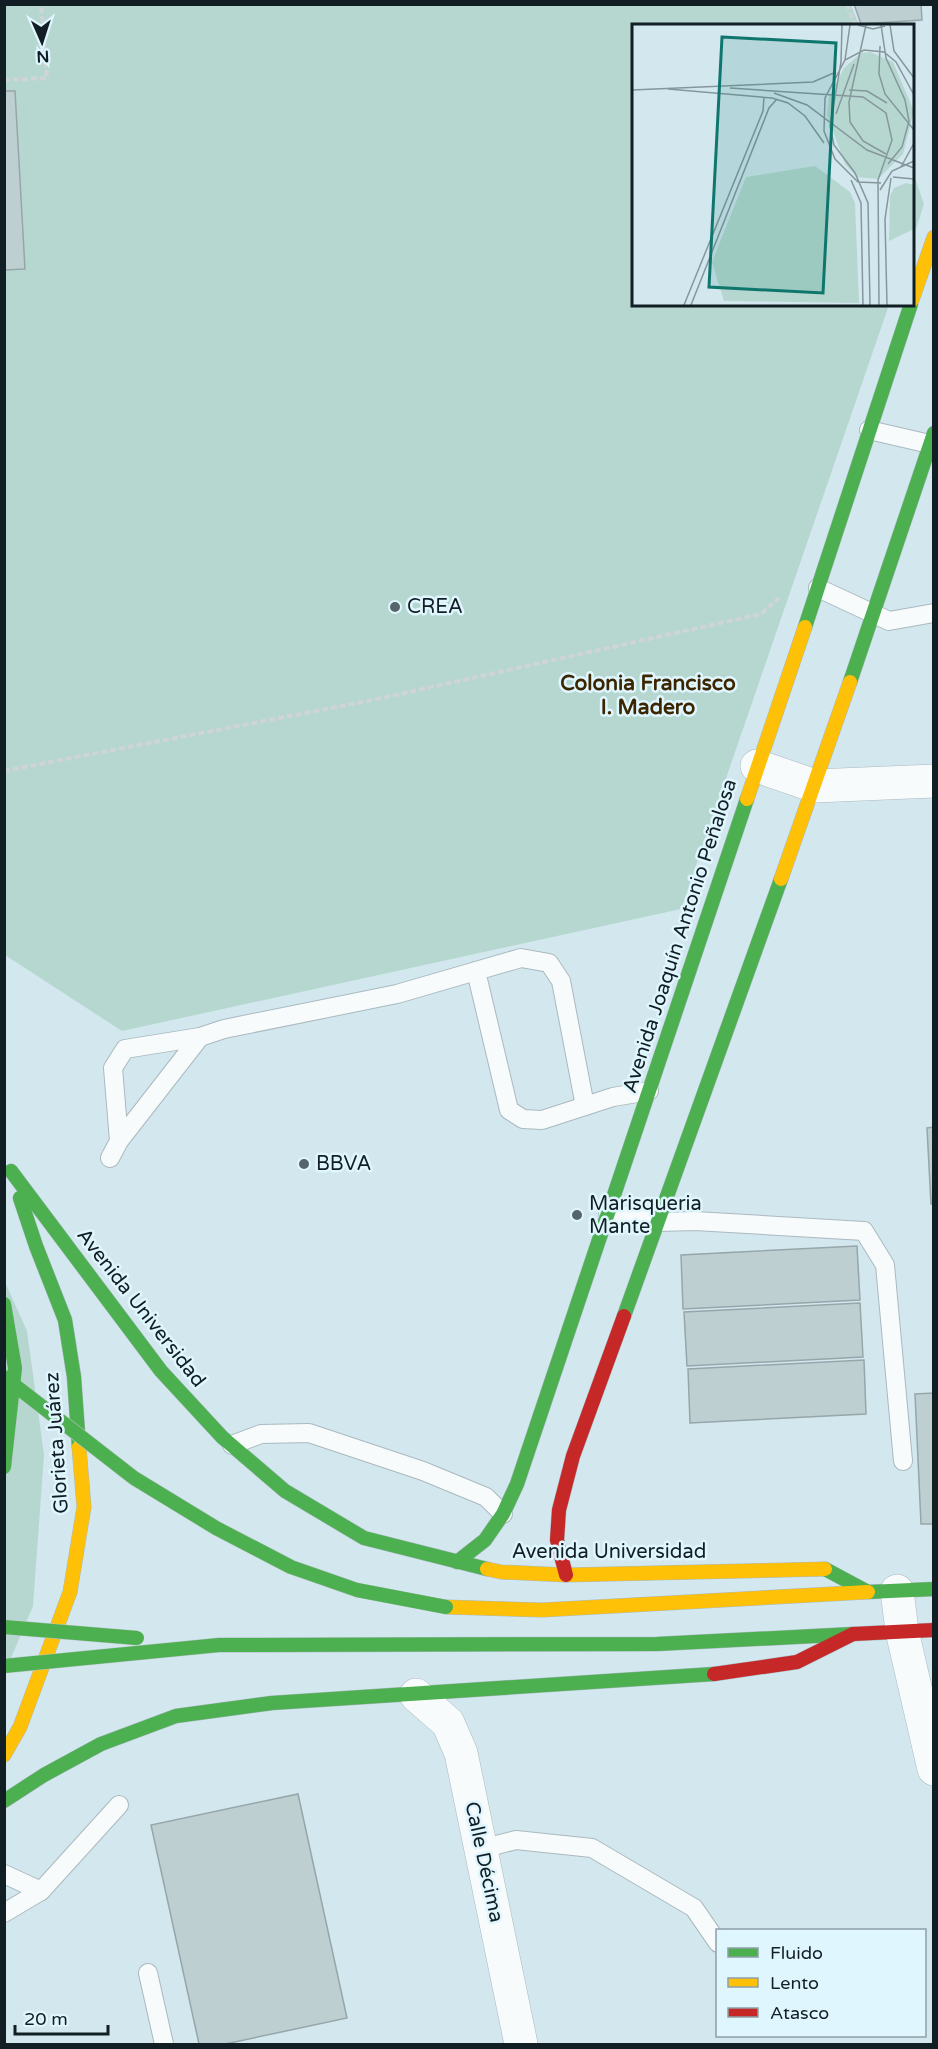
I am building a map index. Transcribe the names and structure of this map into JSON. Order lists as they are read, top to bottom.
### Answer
{
  "streets": {
    "main road": ["Avenida Joaquín Antonio Peñalosa", "Avenida Universidad", "Glorieta Juárez"],
    "street": ["Calle Décima"]
  },
  "crossings": [
    ["Avenida Joaquín Antonio Peñalosa", "Avenida Universidad"],
    ["Avenida Universidad", "Glorieta Juárez"]
  ],
  "districts": ["Colonia Francisco I. Madero"],
  "places": ["CREA", "BBVA", "Marisqueria Mante"],
  "legend": ["Fluido", "Lento", "Atasco"],
  "scale_bar": "20 m",
  "north": "bottom"
}
